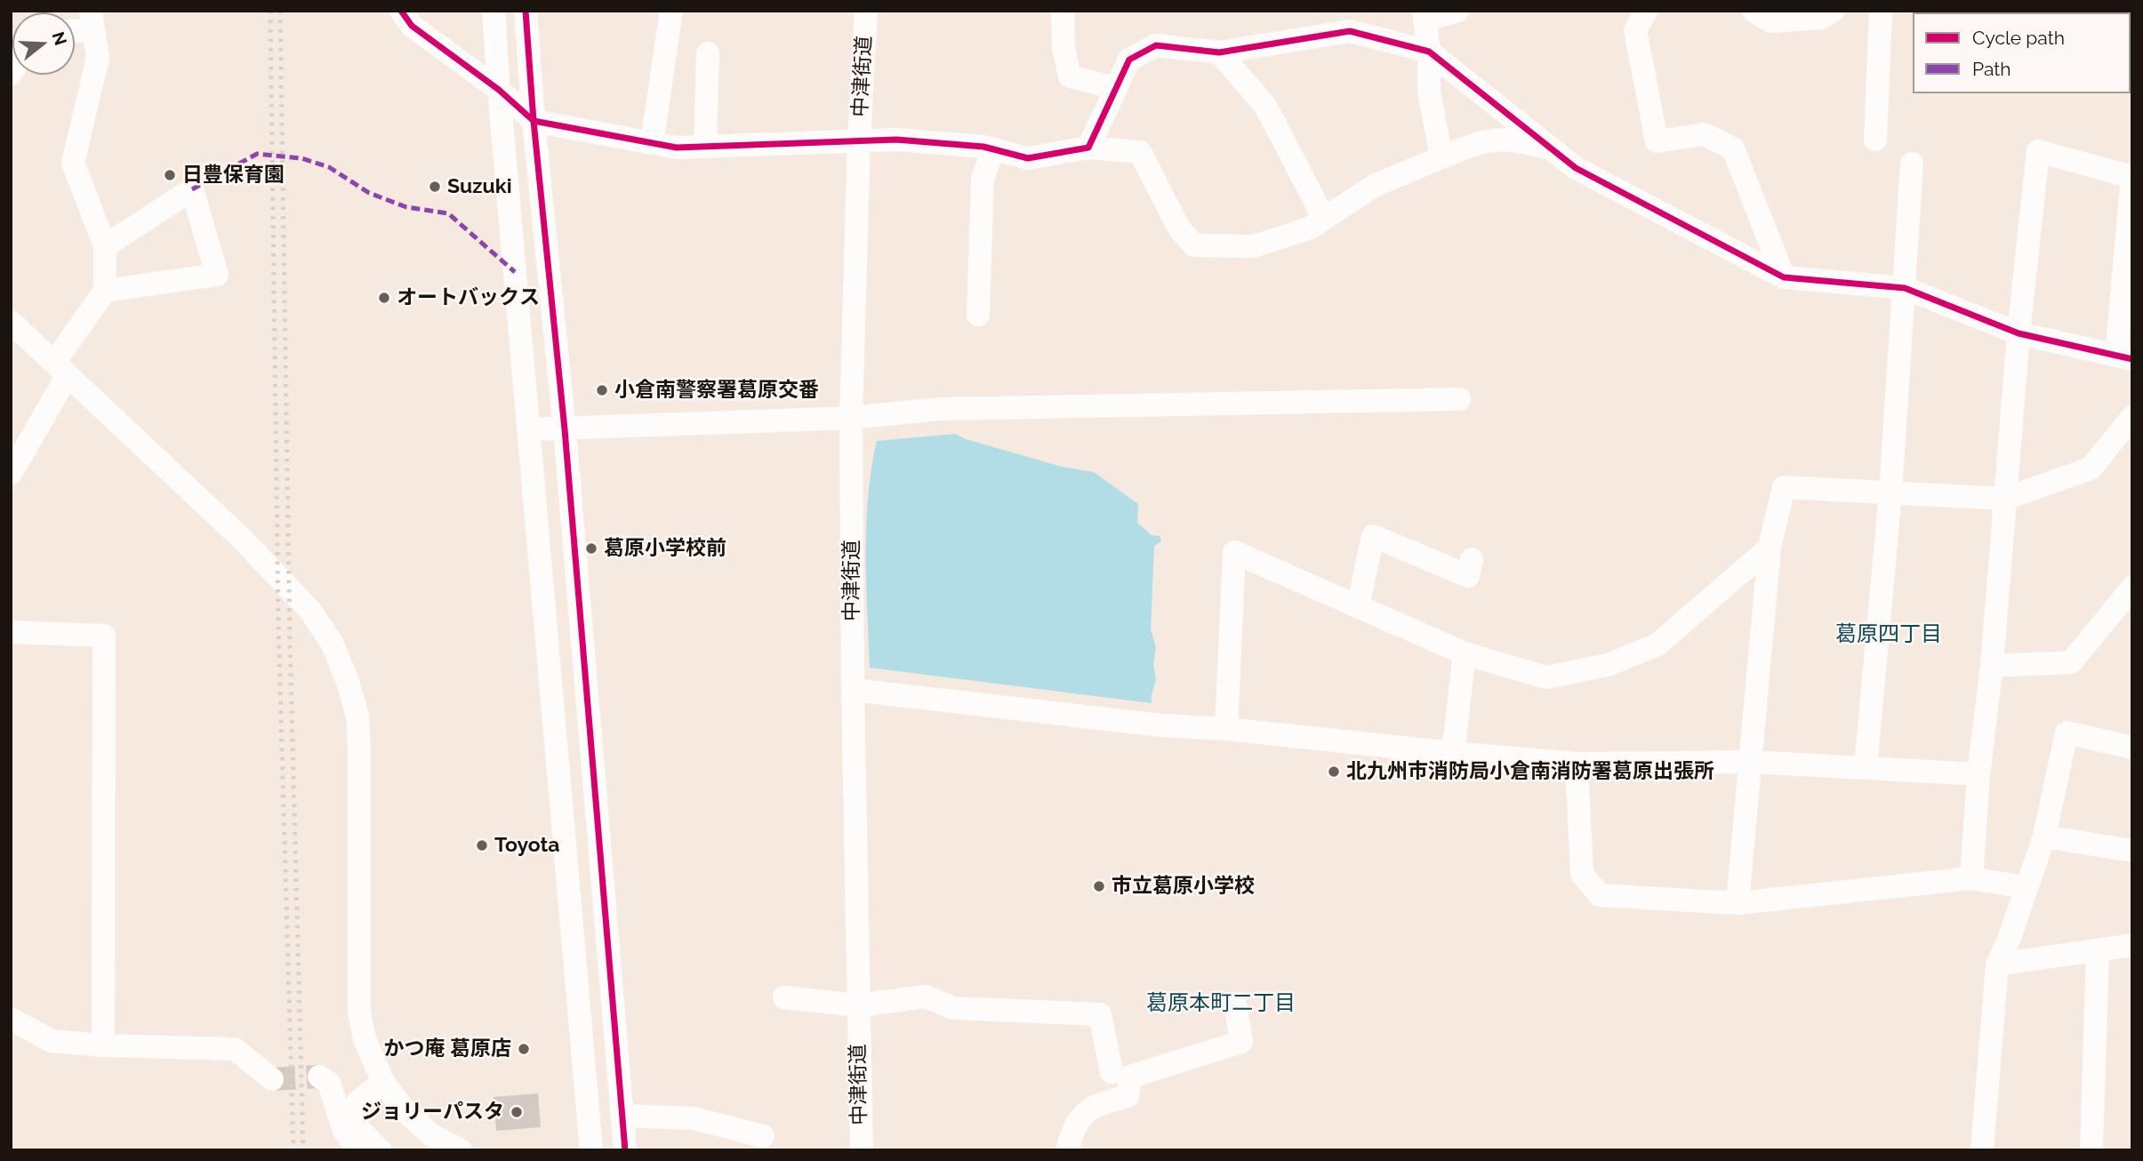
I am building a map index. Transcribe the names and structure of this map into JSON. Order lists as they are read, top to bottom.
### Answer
{
  "streets": {
    "street": ["中津街道"]
  },
  "districts": ["葛原四丁目", "葛原本町二丁目"],
  "places": [
    "日豊保育園",
    "Suzuki",
    "オートバックス",
    "小倉南警察署葛原交番",
    "葛原小学校前",
    "北九州市消防局小倉南消防署葛原出張所",
    "Toyota",
    "市立葛原小学校",
    "かつ庵 葛原店",
    "ジョリーパスタ"
  ],
  "legend": ["Cycle path", "Path"],
  "north": "right"
}
